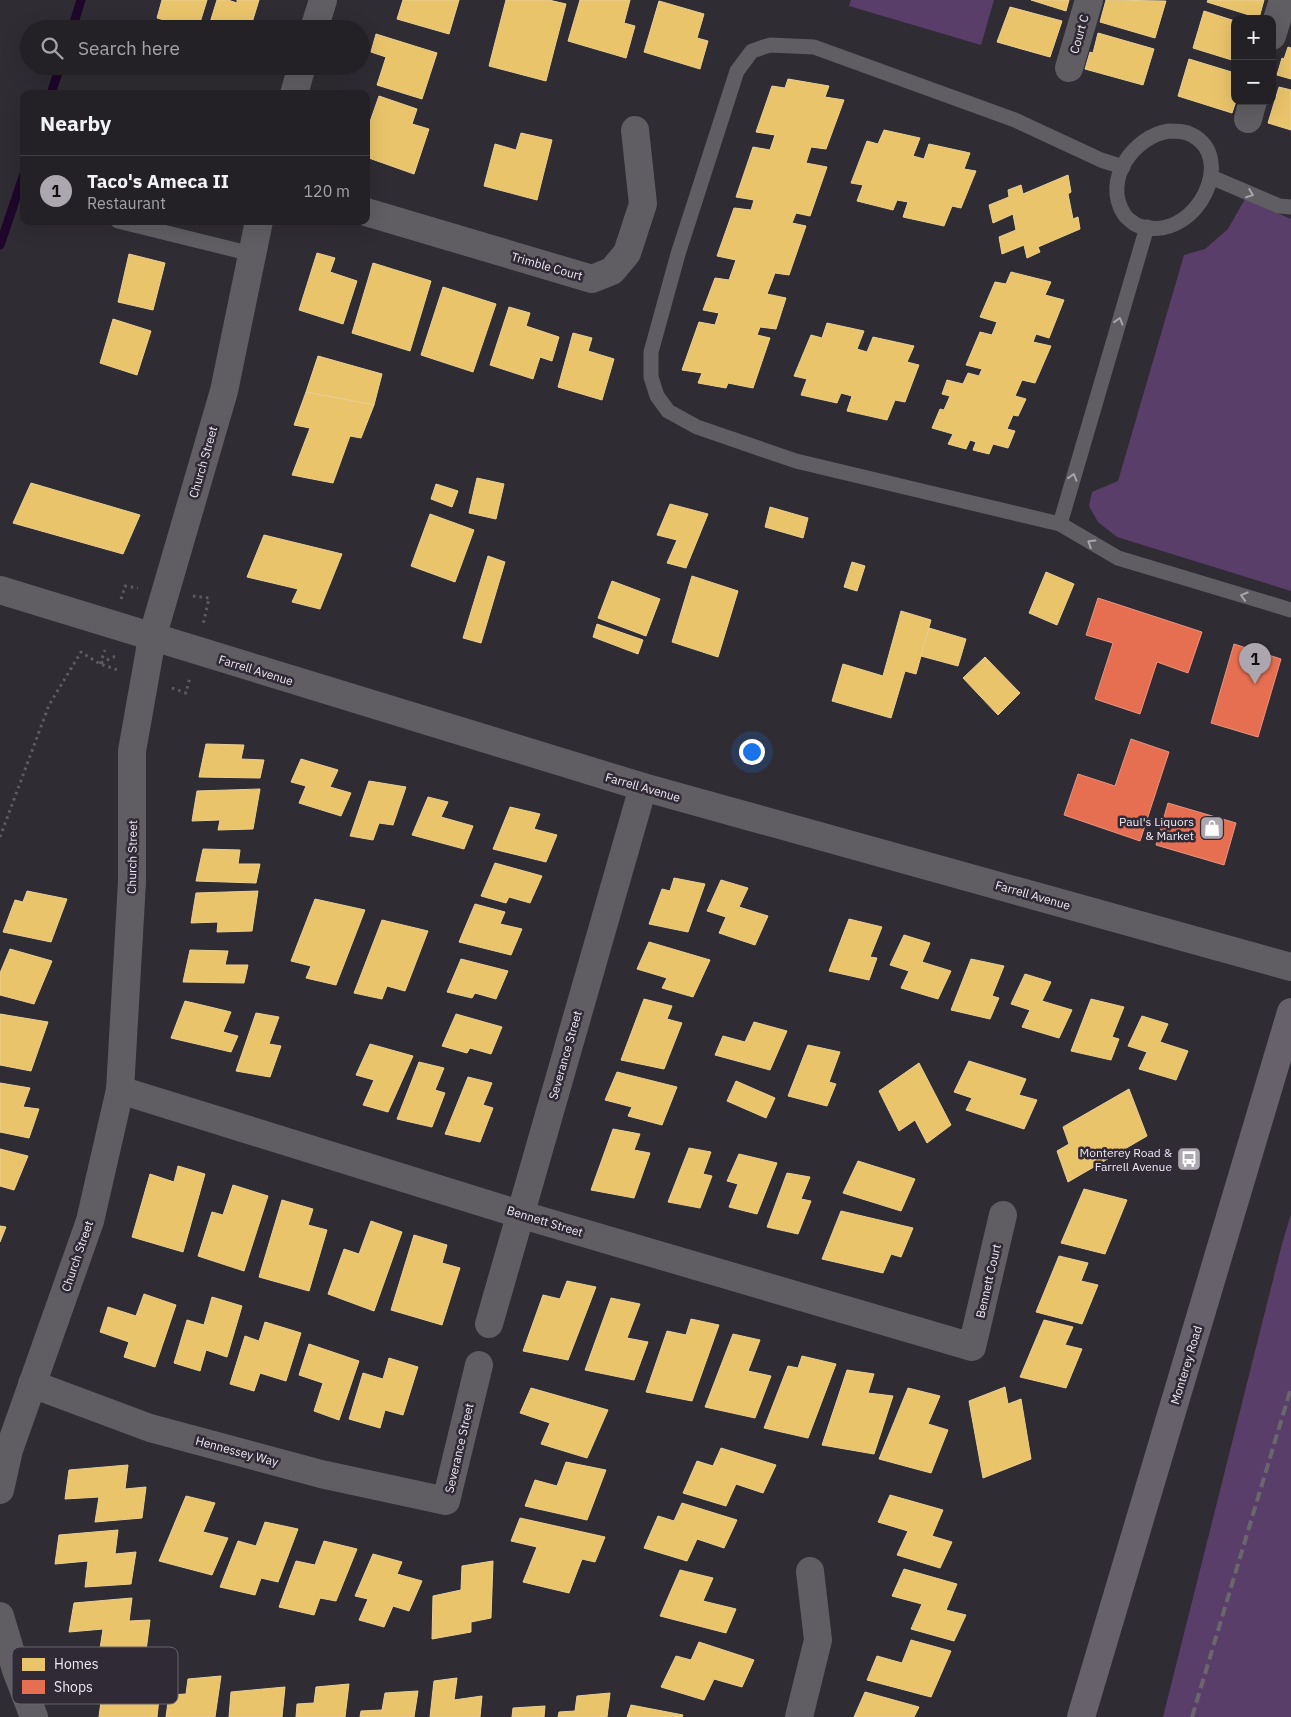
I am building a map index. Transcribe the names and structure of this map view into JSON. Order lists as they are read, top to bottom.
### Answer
{
  "streets": {
    "main road": ["Monterey Road"],
    "street": [
      "Court C",
      "Trimble Court",
      "Church Street",
      "Farrell Avenue",
      "Severance Street",
      "Bennett Street",
      "Bennett Court",
      "Hennessey Way"
    ]
  },
  "crossings": [
    ["Church Street", "Farrell Avenue"],
    ["Church Street", "Bennett Street"],
    ["Church Street", "Hennessey Way"],
    ["Farrell Avenue", "Severance Street"],
    ["Severance Street", "Bennett Street"],
    ["Severance Street", "Hennessey Way"],
    ["Bennett Street", "Bennett Court"]
  ],
  "places": {
    "shop": ["Paul's Liquors & Market"],
    "bus stop": ["Monterey Road & Farrell Avenue"]
  },
  "legend": ["Homes", "Shops"],
  "page": {
    "map_buttons": ["+", "−"],
    "search": "Search here",
    "heading": "Nearby",
    "list": [
      {
        "mark": "1",
        "name": "Taco's Ameca II",
        "note": "Restaurant",
        "value": "120 m"
      }
    ],
    "pins": "1"
  }
}
